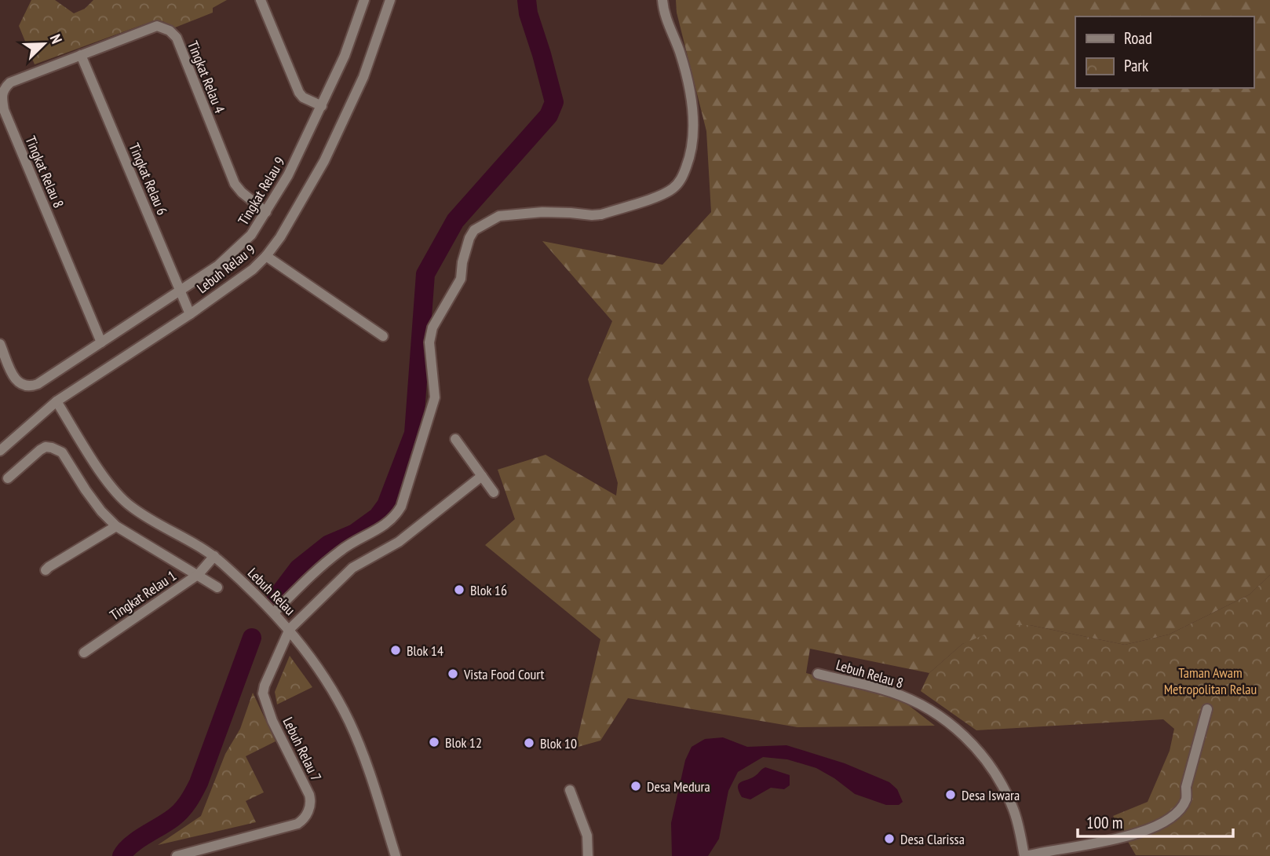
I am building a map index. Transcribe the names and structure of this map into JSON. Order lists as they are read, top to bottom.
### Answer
{
  "streets": {
    "street": [
      "Tingkat Relau 4",
      "Tingkat Relau 8",
      "Tingkat Relau 6",
      "Tingkat Relau 9",
      "Lebuh Relau 9",
      "Lebuh Relau",
      "Tingkat Relau 1",
      "Lebuh Relau 8",
      "Lebuh Relau 7"
    ]
  },
  "crossings": [
    ["Tingkat Relau 4", "Tingkat Relau 8"],
    ["Tingkat Relau 4", "Tingkat Relau 6"],
    ["Tingkat Relau 4", "Tingkat Relau 9"],
    ["Tingkat Relau 8", "Tingkat Relau 6"],
    ["Tingkat Relau 8", "Tingkat Relau 9"],
    ["Tingkat Relau 6", "Tingkat Relau 9"],
    ["Tingkat Relau 6", "Lebuh Relau 9"],
    ["Lebuh Relau 9", "Lebuh Relau"],
    ["Lebuh Relau", "Tingkat Relau 1"],
    ["Lebuh Relau", "Lebuh Relau 7"]
  ],
  "parks": ["Taman Awam Metropolitan Relau"],
  "places": [
    "Blok 16",
    "Blok 14",
    "Vista Food Court",
    "Blok 12",
    "Blok 10",
    "Desa Medura",
    "Desa Iswara",
    "Desa Clarissa"
  ],
  "legend": ["Road", "Park"],
  "scale_bar": "100 m",
  "north": "top right"
}
